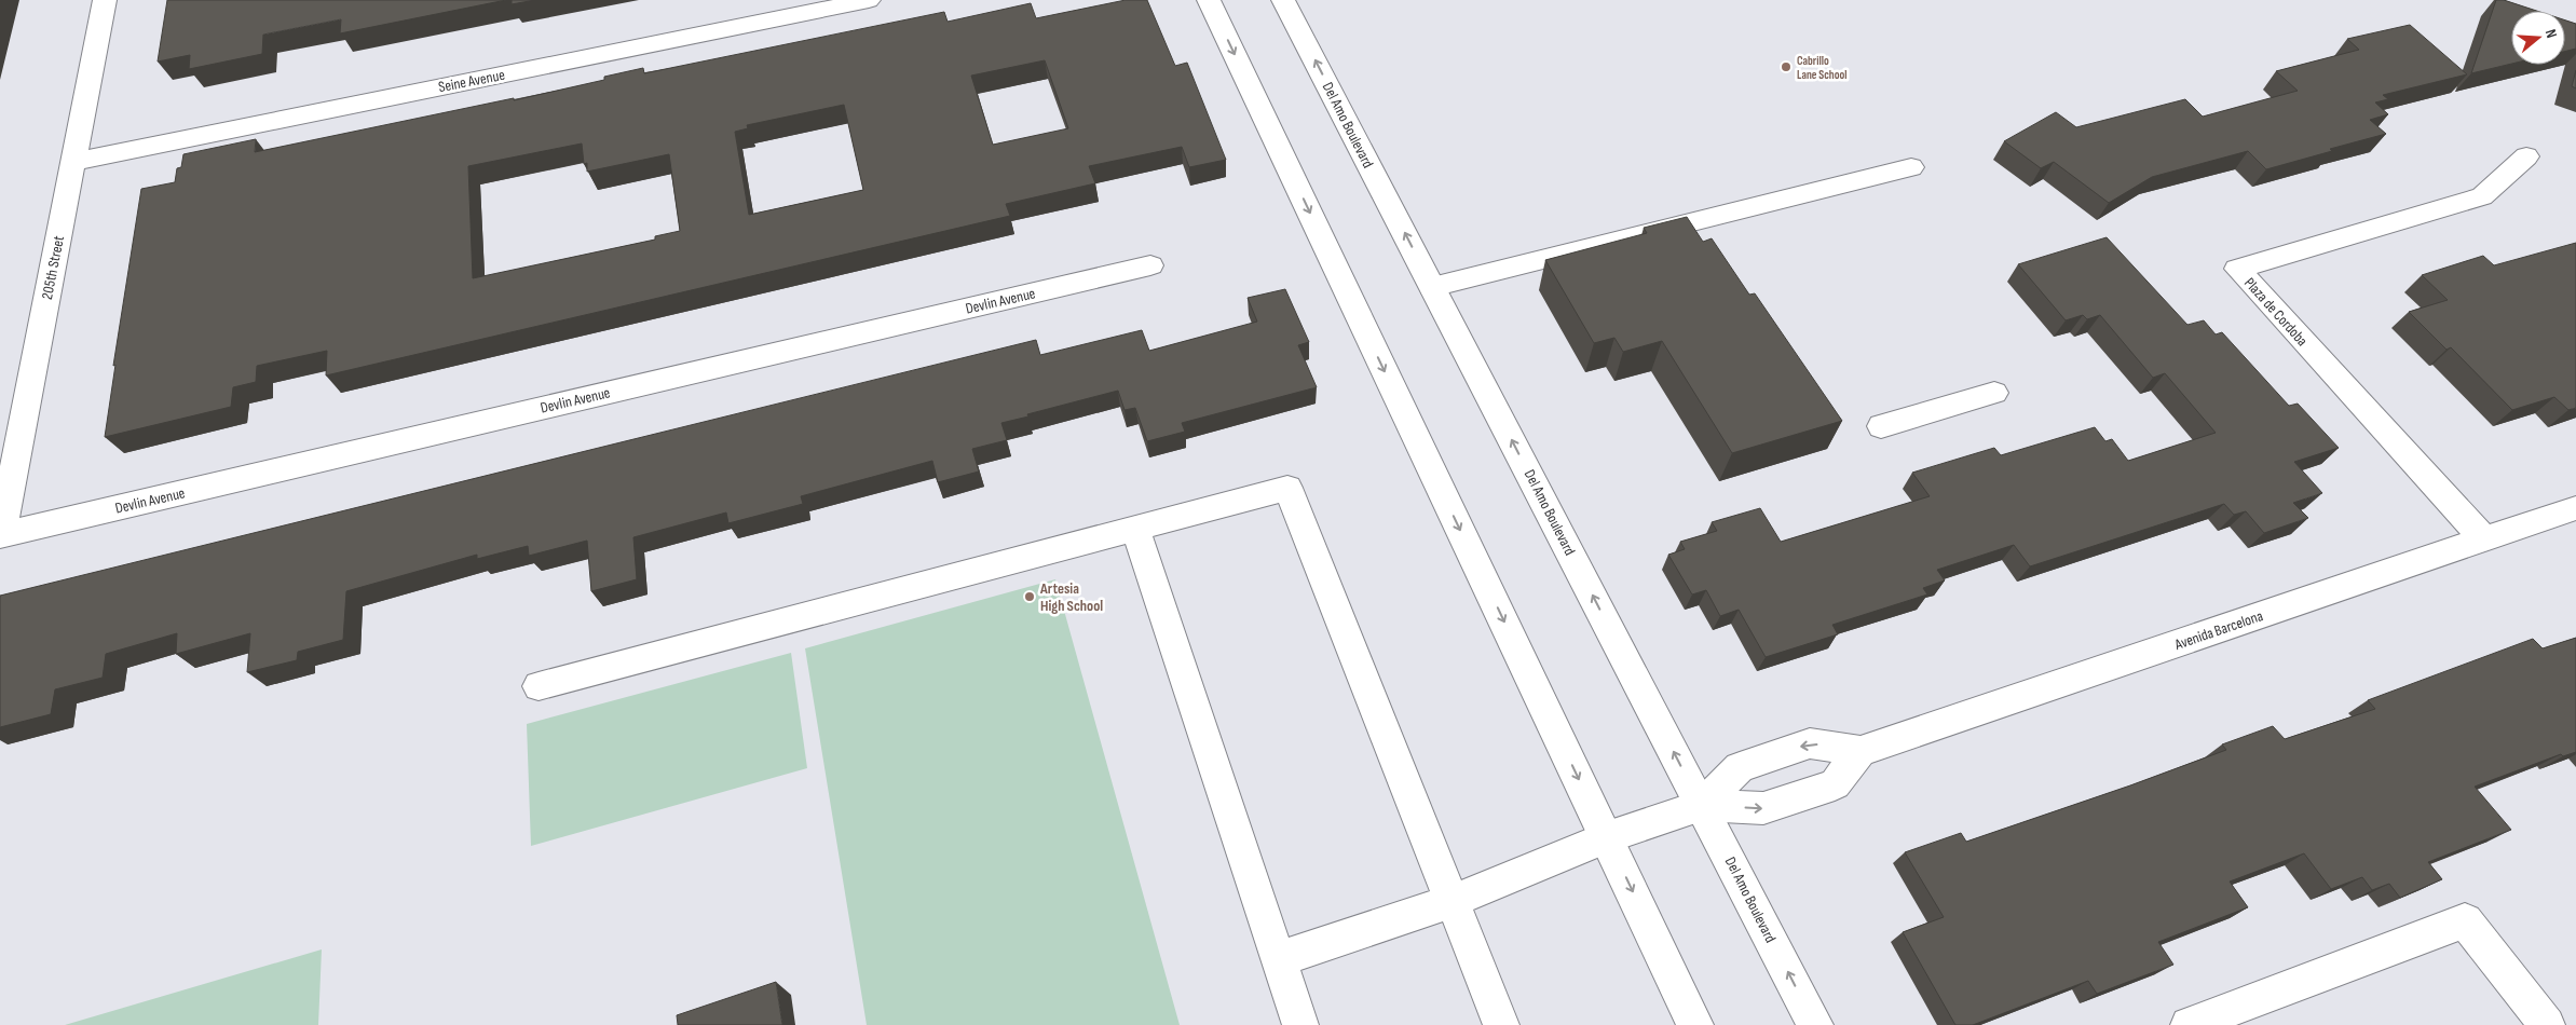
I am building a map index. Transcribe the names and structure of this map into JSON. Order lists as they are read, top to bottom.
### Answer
{
  "streets": {
    "street": [
      "Seine Avenue",
      "Del Amo Boulevard",
      "205th Street",
      "Devlin Avenue",
      "Plaza de Cordoba",
      "Avenida Barcelona"
    ]
  },
  "crossings": [
    ["Seine Avenue", "205th Street"],
    ["Del Amo Boulevard", "Avenida Barcelona"],
    ["205th Street", "Devlin Avenue"],
    ["Plaza de Cordoba", "Avenida Barcelona"]
  ],
  "places": ["Cabrillo Lane School", "Artesia High School"],
  "north": "right"
}
